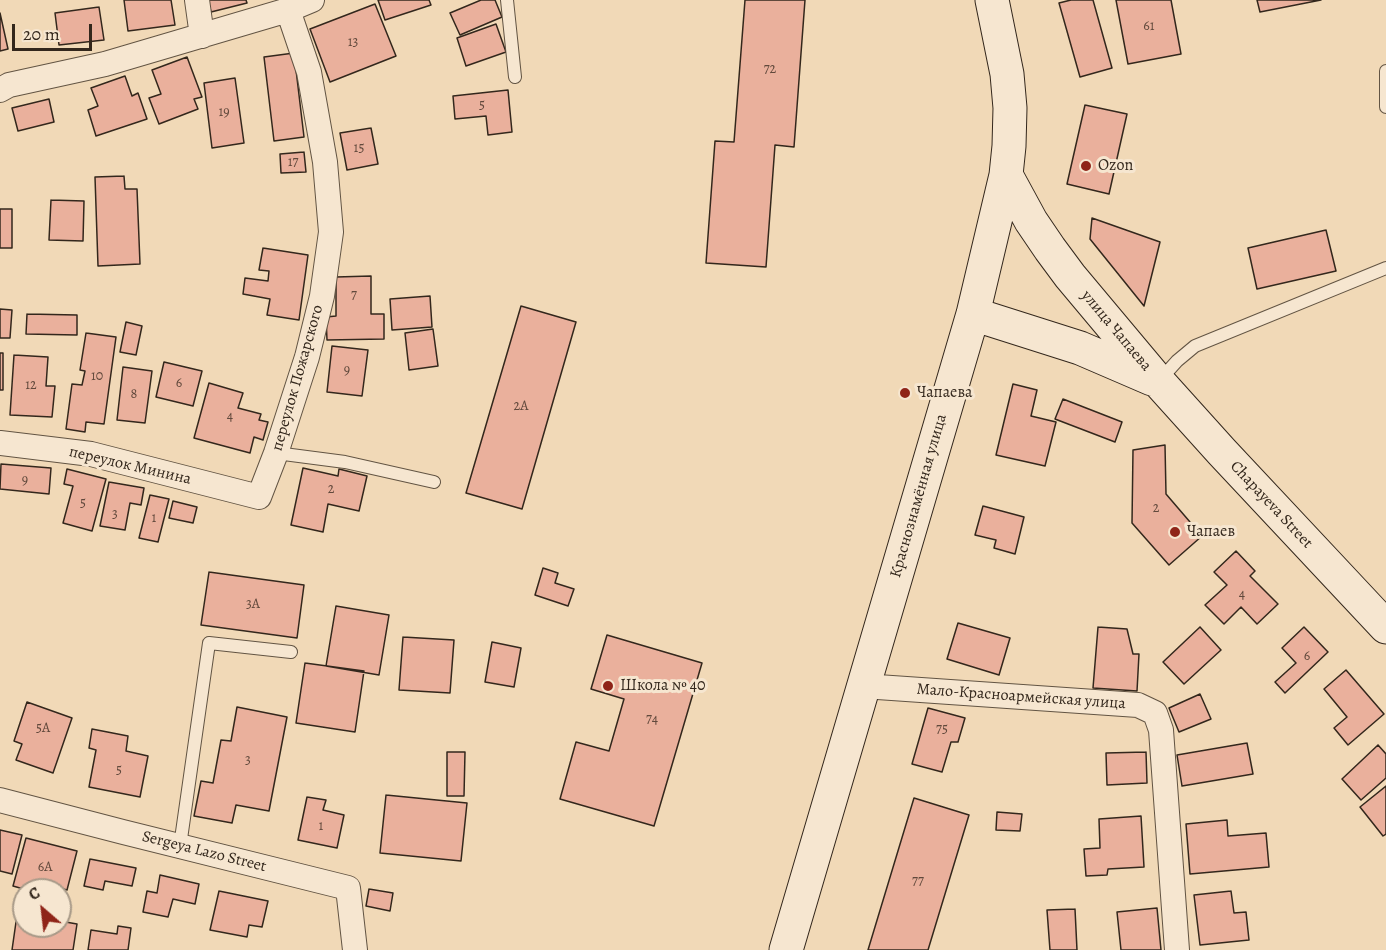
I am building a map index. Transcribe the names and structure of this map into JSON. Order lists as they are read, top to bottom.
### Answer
{
  "streets": {
    "street": [
      "улица Чапаева",
      "переулок Пожарского",
      "переулок Минина",
      "Краснознамённая улица",
      "Chapayeva Street",
      "Мало-Красноармейская улица",
      "Sergeya Lazo Street"
    ]
  },
  "crossings": [
    ["улица Чапаева", "Краснознамённая улица"],
    ["улица Чапаева", "Chapayeva Street"],
    ["переулок Пожарского", "переулок Минина"],
    ["Краснознамённая улица", "Мало-Красноармейская улица"]
  ],
  "places": [
    "Ozon",
    "Чапаева",
    "Чапаев",
    "Школа № 40"
  ],
  "house_numbers": [
    "61",
    "13",
    "72",
    "5",
    "19",
    "15",
    "17",
    "7",
    "9",
    "10",
    "6",
    "12",
    "8",
    "2А",
    "4",
    "9",
    "2",
    "5",
    "2",
    "3",
    "1",
    "4",
    "3А",
    "6",
    "74",
    "5А",
    "75",
    "3",
    "5",
    "1",
    "6А",
    "77"
  ],
  "scale_bar": "20 m",
  "north": "top left"
}
